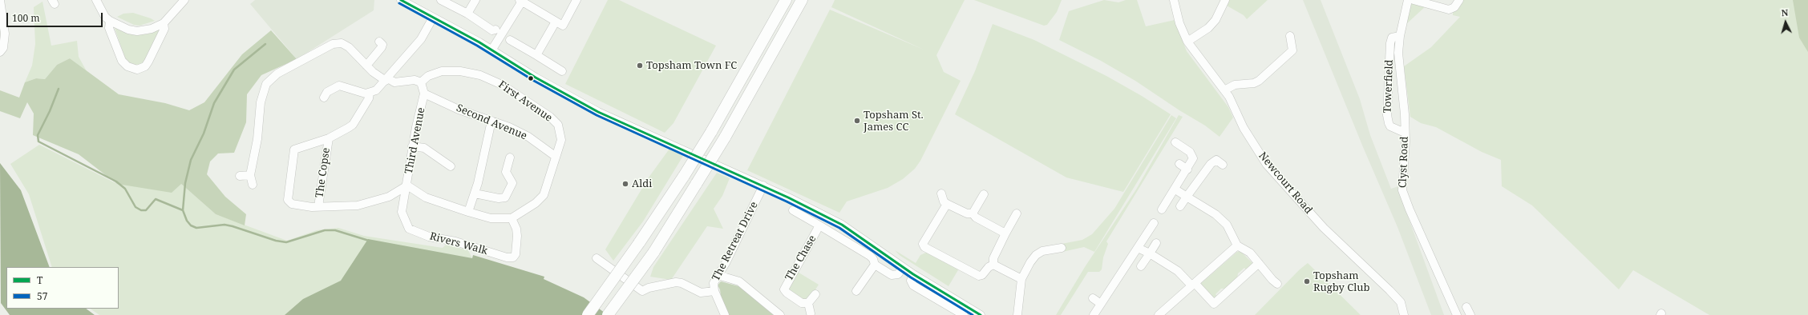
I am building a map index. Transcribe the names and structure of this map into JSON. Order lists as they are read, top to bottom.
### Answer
{
  "streets": {
    "street": [
      "Towerfield",
      "First Avenue",
      "Second Avenue",
      "Third Avenue",
      "Clyst Road",
      "The Copse",
      "Newcourt Road",
      "The Retreat Drive",
      "Rivers Walk",
      "The Chase"
    ]
  },
  "crossings": [
    ["Towerfield", "Clyst Road"],
    ["First Avenue", "Second Avenue"],
    ["First Avenue", "Third Avenue"],
    ["First Avenue", "Rivers Walk"],
    ["Second Avenue", "Third Avenue"],
    ["Third Avenue", "Rivers Walk"]
  ],
  "places": [
    "Topsham Town FC",
    "Topsham St. James CC",
    "Aldi",
    "Topsham Rugby Club"
  ],
  "lines": ["transit line T", "transit line 57"],
  "legend": ["T", "57"],
  "scale_bar": "100 m",
  "north": "top"
}
